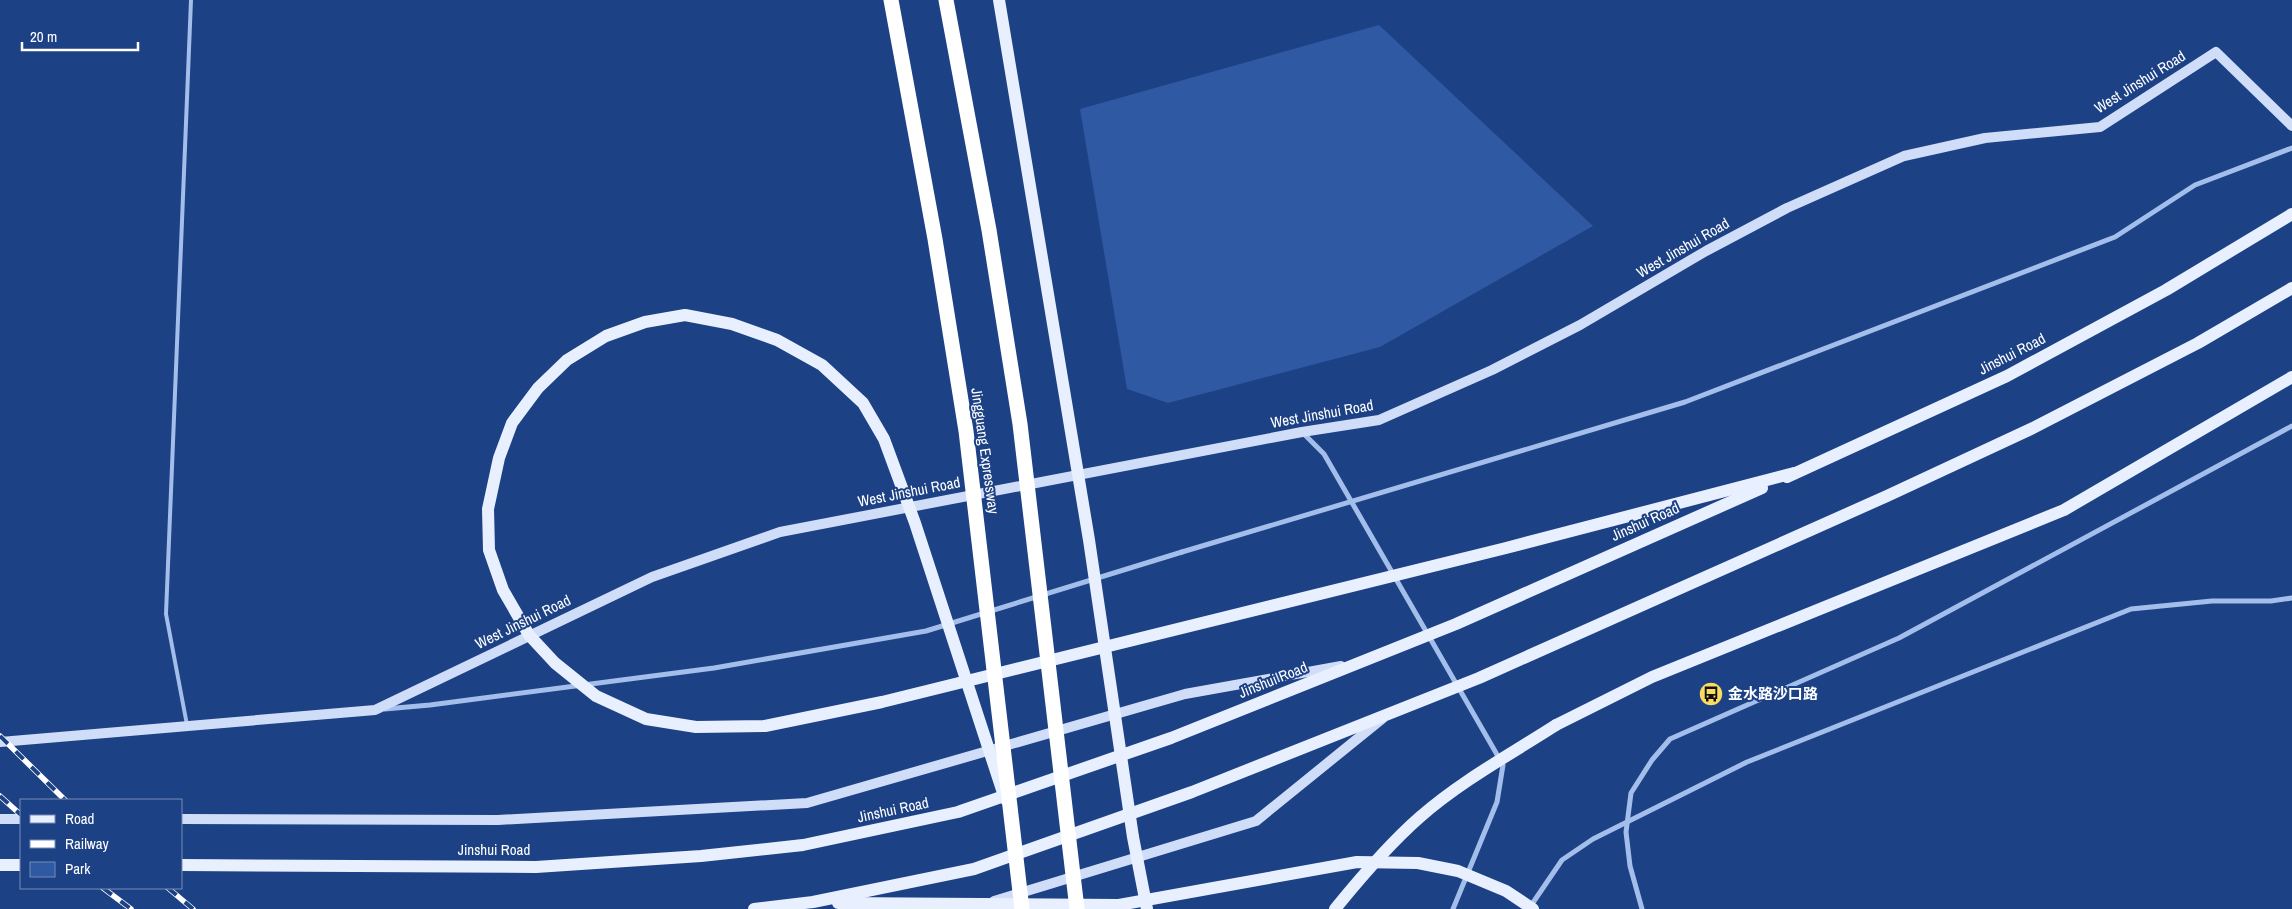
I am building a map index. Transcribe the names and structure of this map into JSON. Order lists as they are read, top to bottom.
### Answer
{
  "streets": {
    "highway": ["Jingguang Expressway"],
    "main road": ["West Jinshui Road", "Jinshui Road"]
  },
  "places": {
    "bus stop": ["金水路沙口路"]
  },
  "legend": ["Road", "Railway", "Park"],
  "scale_bar": "20 m"
}
